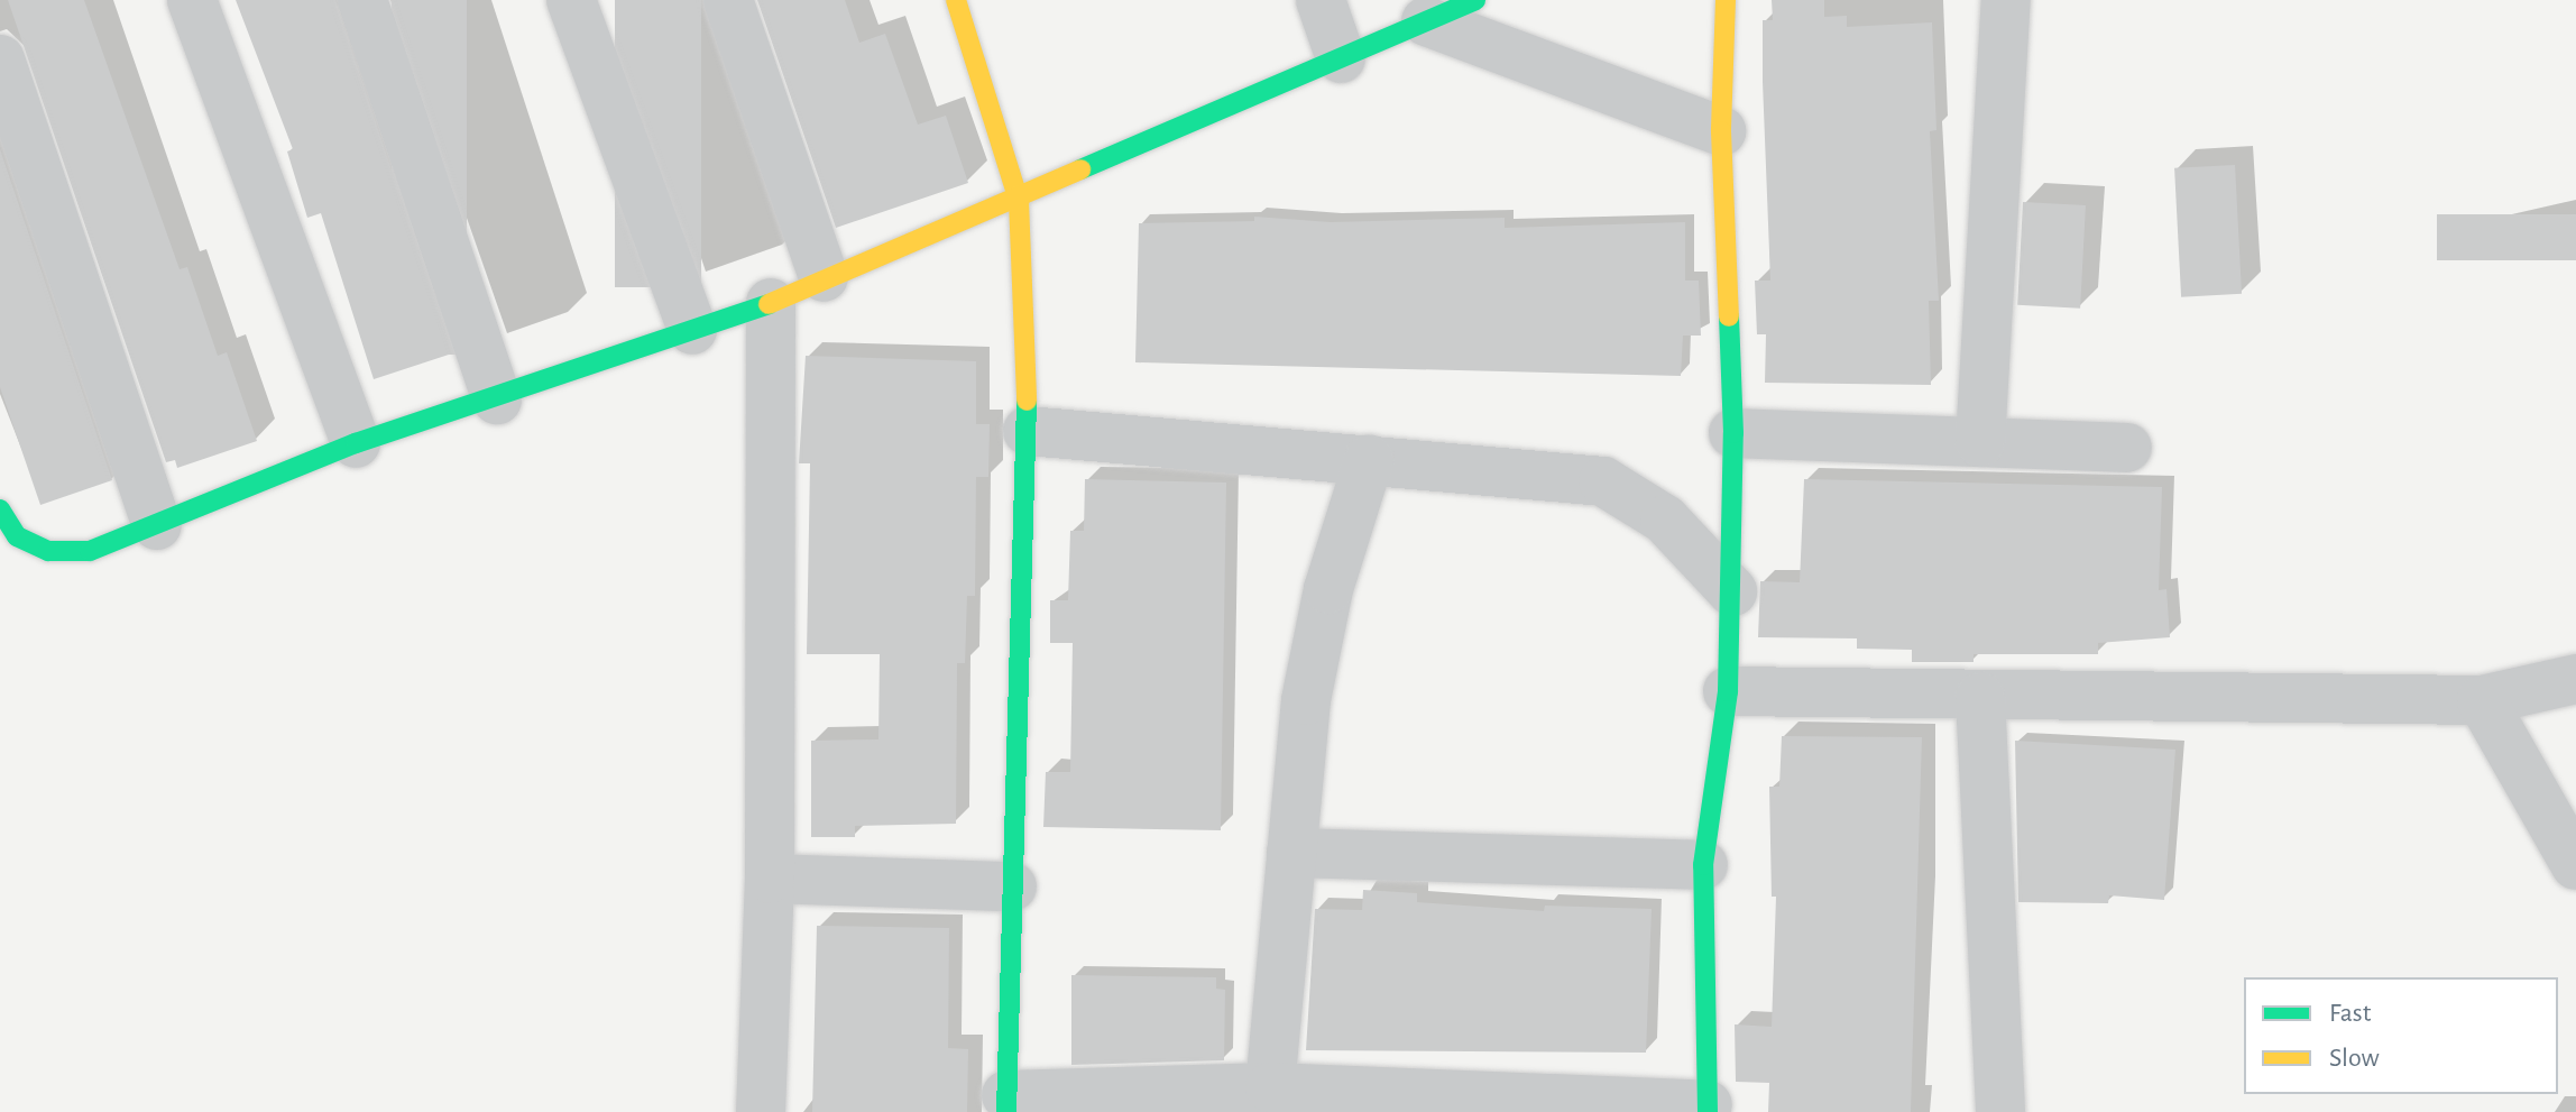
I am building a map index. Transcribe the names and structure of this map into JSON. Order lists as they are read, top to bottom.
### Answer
{
  "legend": ["Fast", "Slow"]
}
